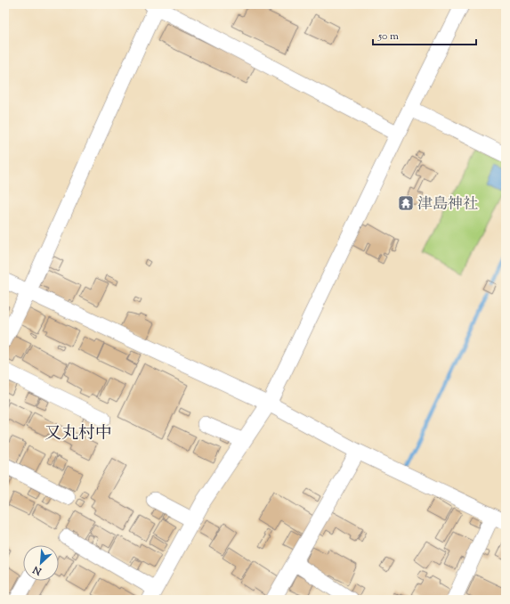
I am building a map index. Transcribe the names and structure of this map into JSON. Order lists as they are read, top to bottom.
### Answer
{
  "districts": ["又丸村中"],
  "places": {
    "temple": ["津島神社"]
  },
  "scale_bar": "50 m",
  "north": "bottom left"
}
